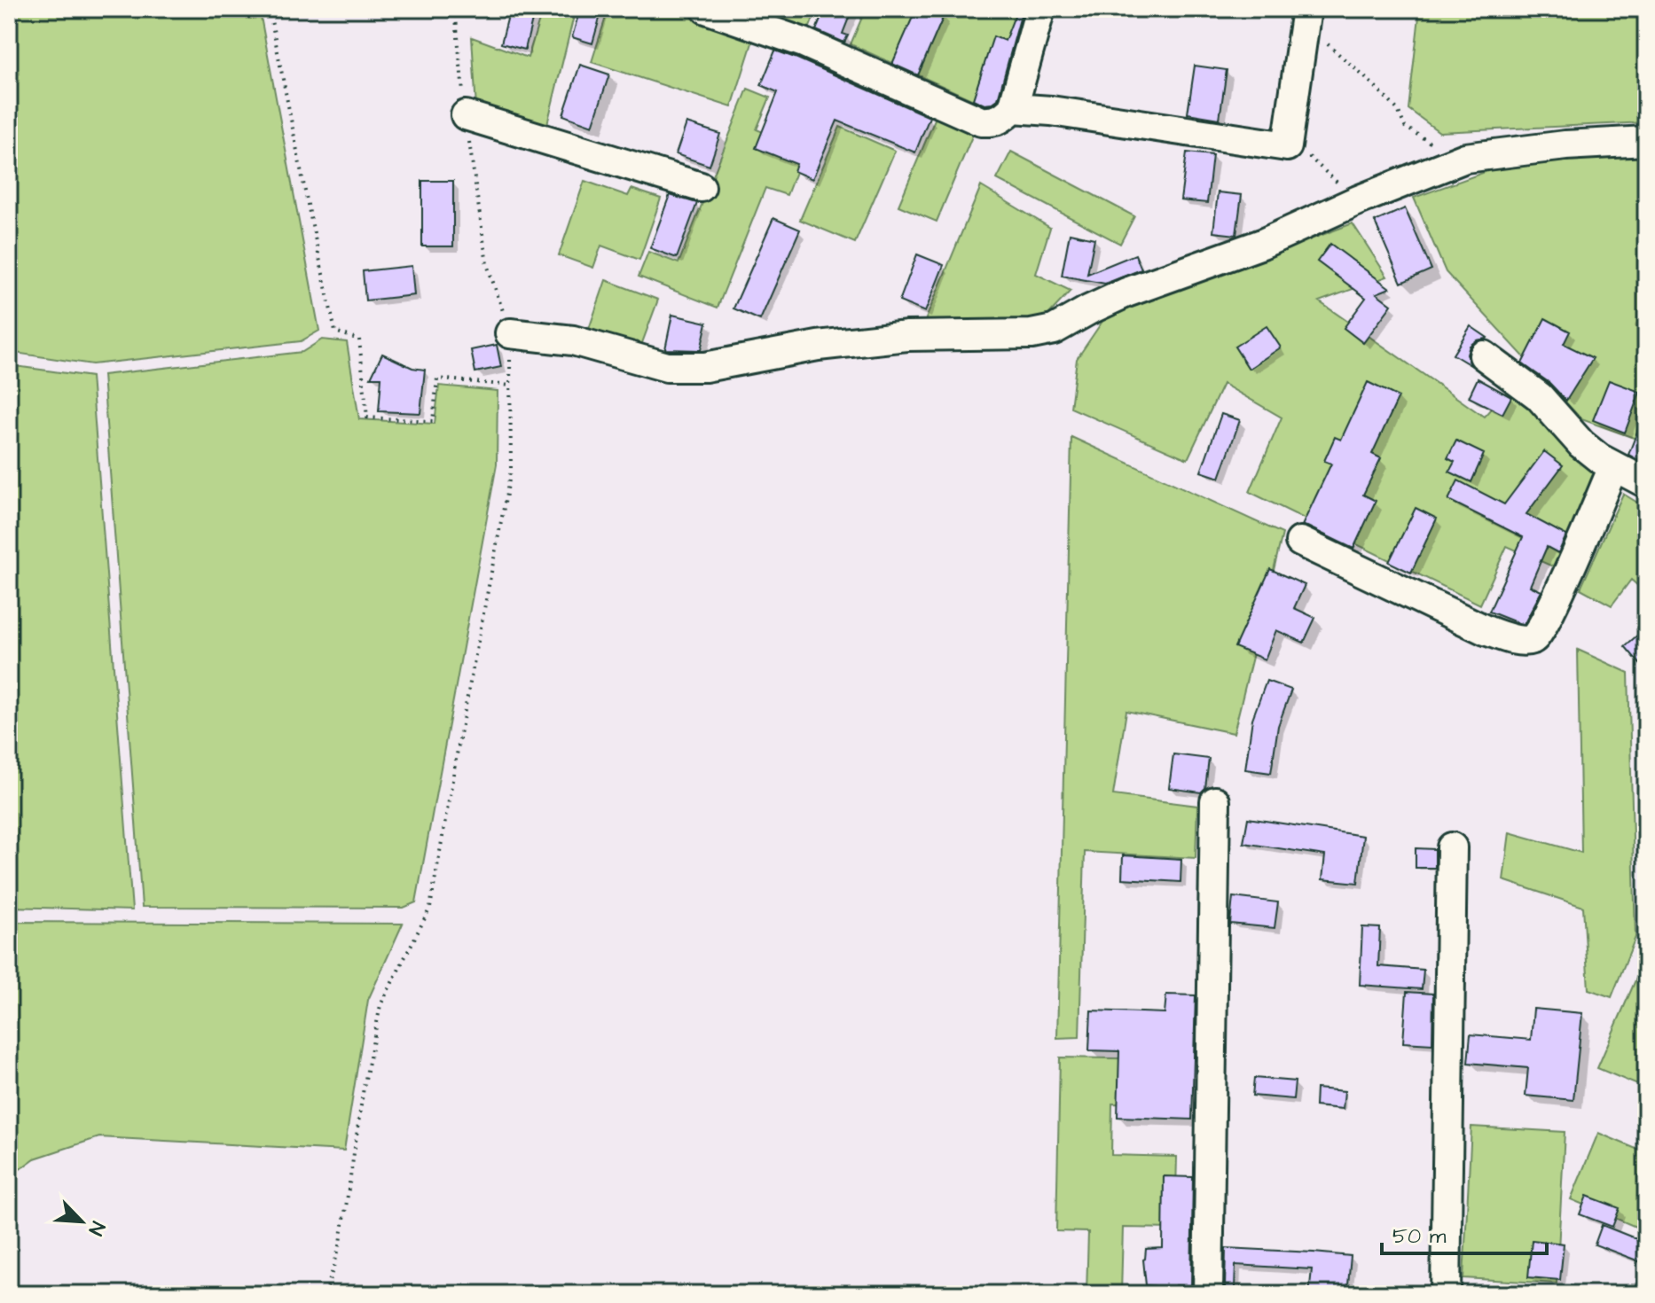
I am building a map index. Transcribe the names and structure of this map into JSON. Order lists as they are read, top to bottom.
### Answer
{
  "scale_bar": "50 m",
  "north": "bottom right"
}
